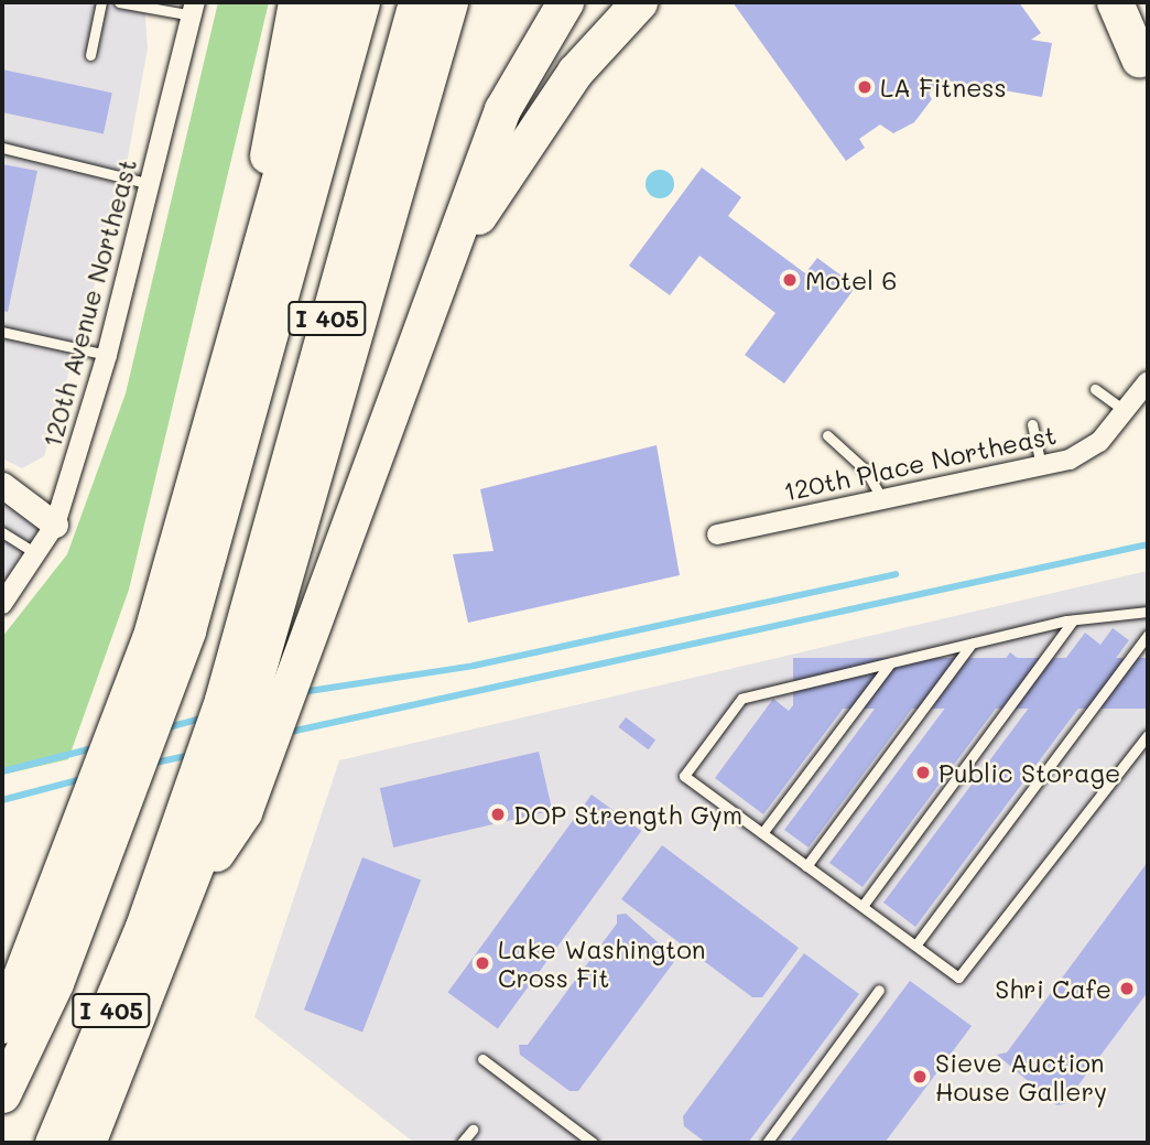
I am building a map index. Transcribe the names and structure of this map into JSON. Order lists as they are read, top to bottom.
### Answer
{
  "streets": {
    "highway": ["I 405"],
    "street": ["120th Avenue Northeast", "120th Place Northeast"]
  },
  "places": [
    "LA Fitness",
    "Motel 6",
    "Public Storage",
    "DOP Strength Gym",
    "Lake Washington Cross Fit",
    "Shri Cafe",
    "Sieve Auction House Gallery"
  ]
}
